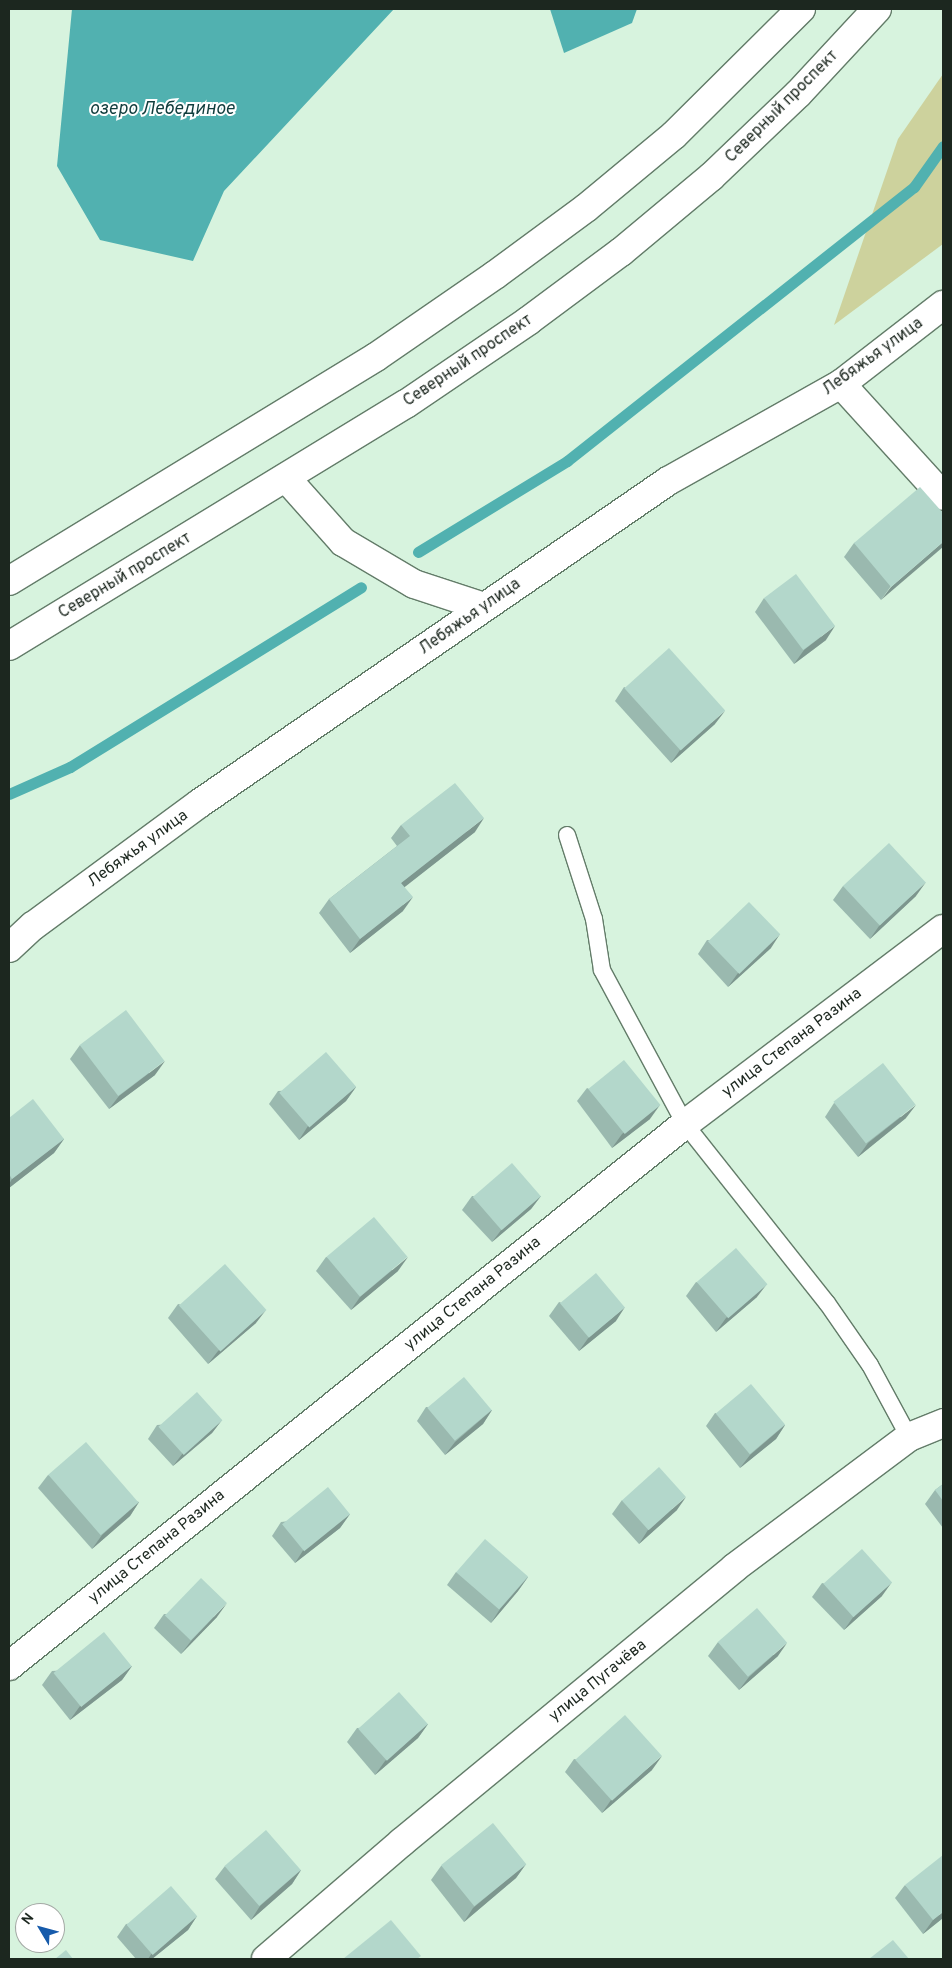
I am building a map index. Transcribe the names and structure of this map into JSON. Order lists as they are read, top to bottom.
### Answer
{
  "streets": {
    "street": [
      "Северный проспект",
      "Лебяжья улица",
      "улица Степана Разина",
      "улица Пугачёва"
    ]
  },
  "water": ["озеро Лебединое"],
  "north": "top left"
}
